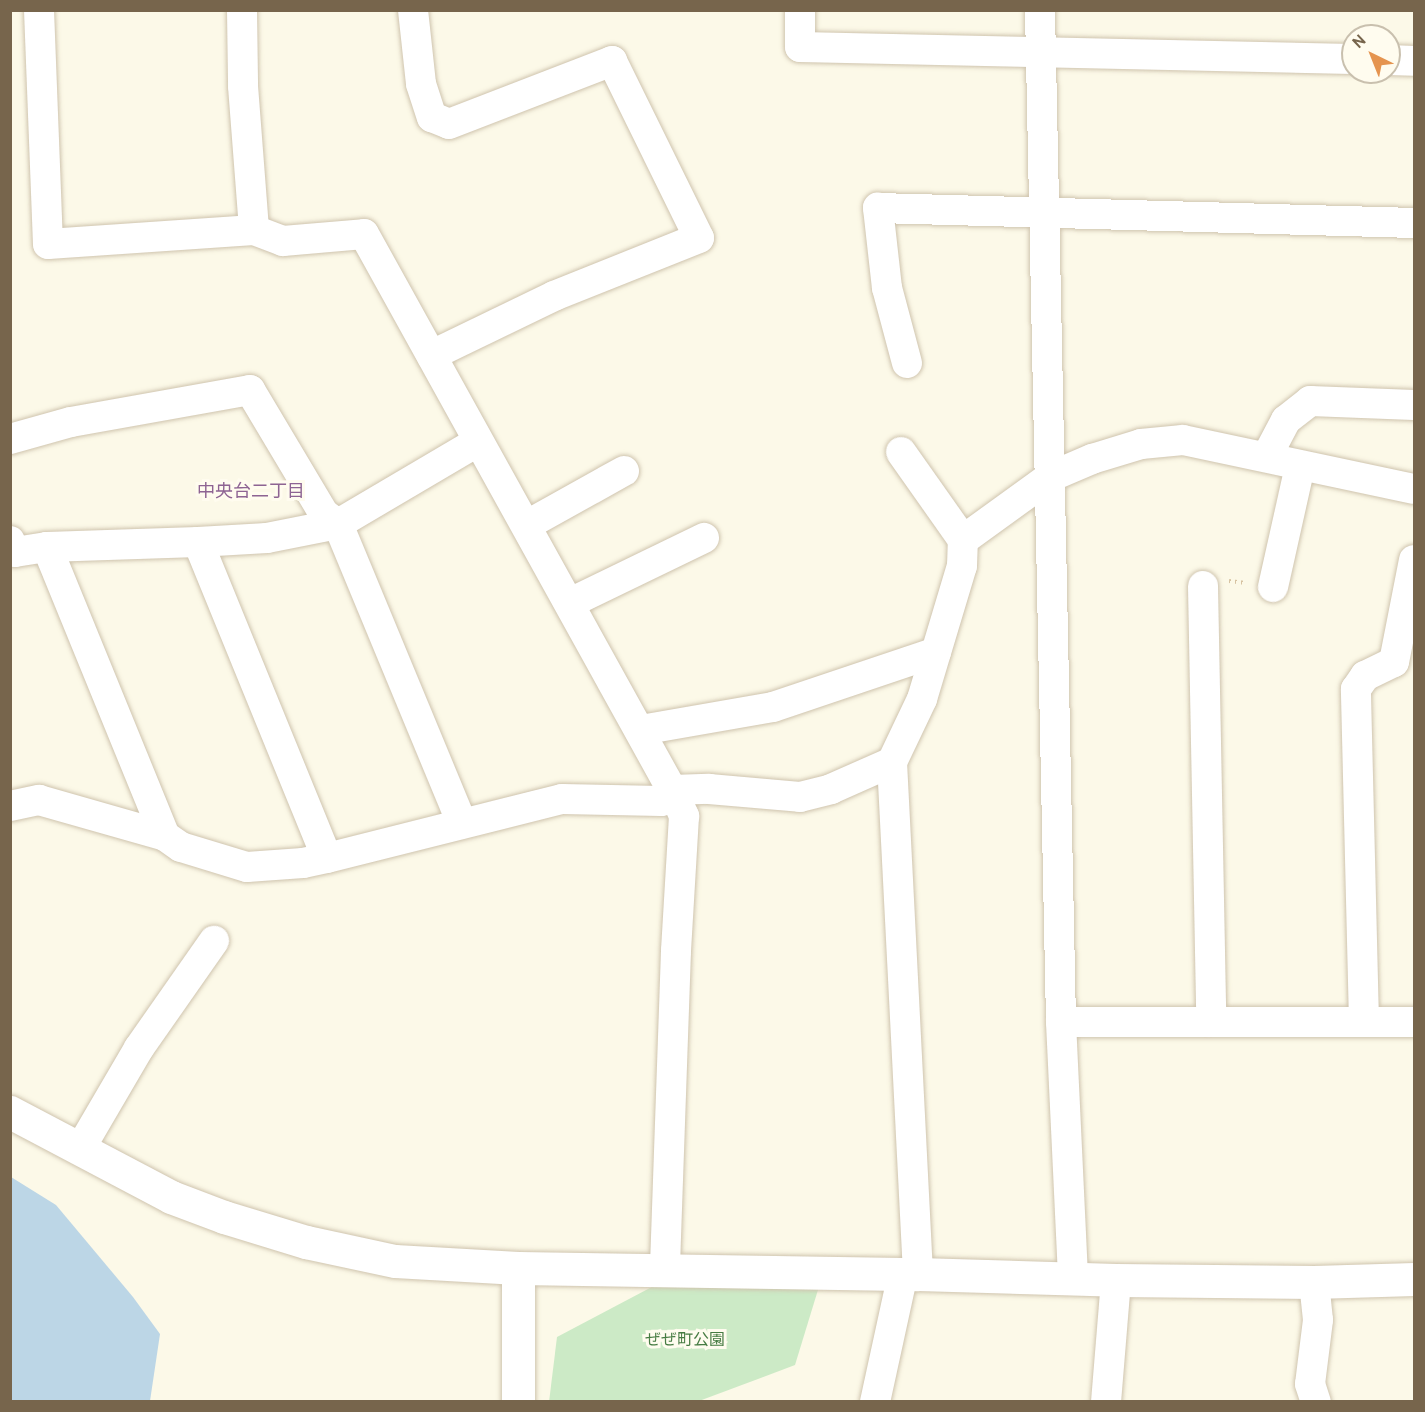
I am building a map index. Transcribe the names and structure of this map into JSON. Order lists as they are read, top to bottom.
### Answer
{
  "districts": ["中央台二丁目"],
  "parks": ["ぜぜ町公園"],
  "north": "top left"
}
